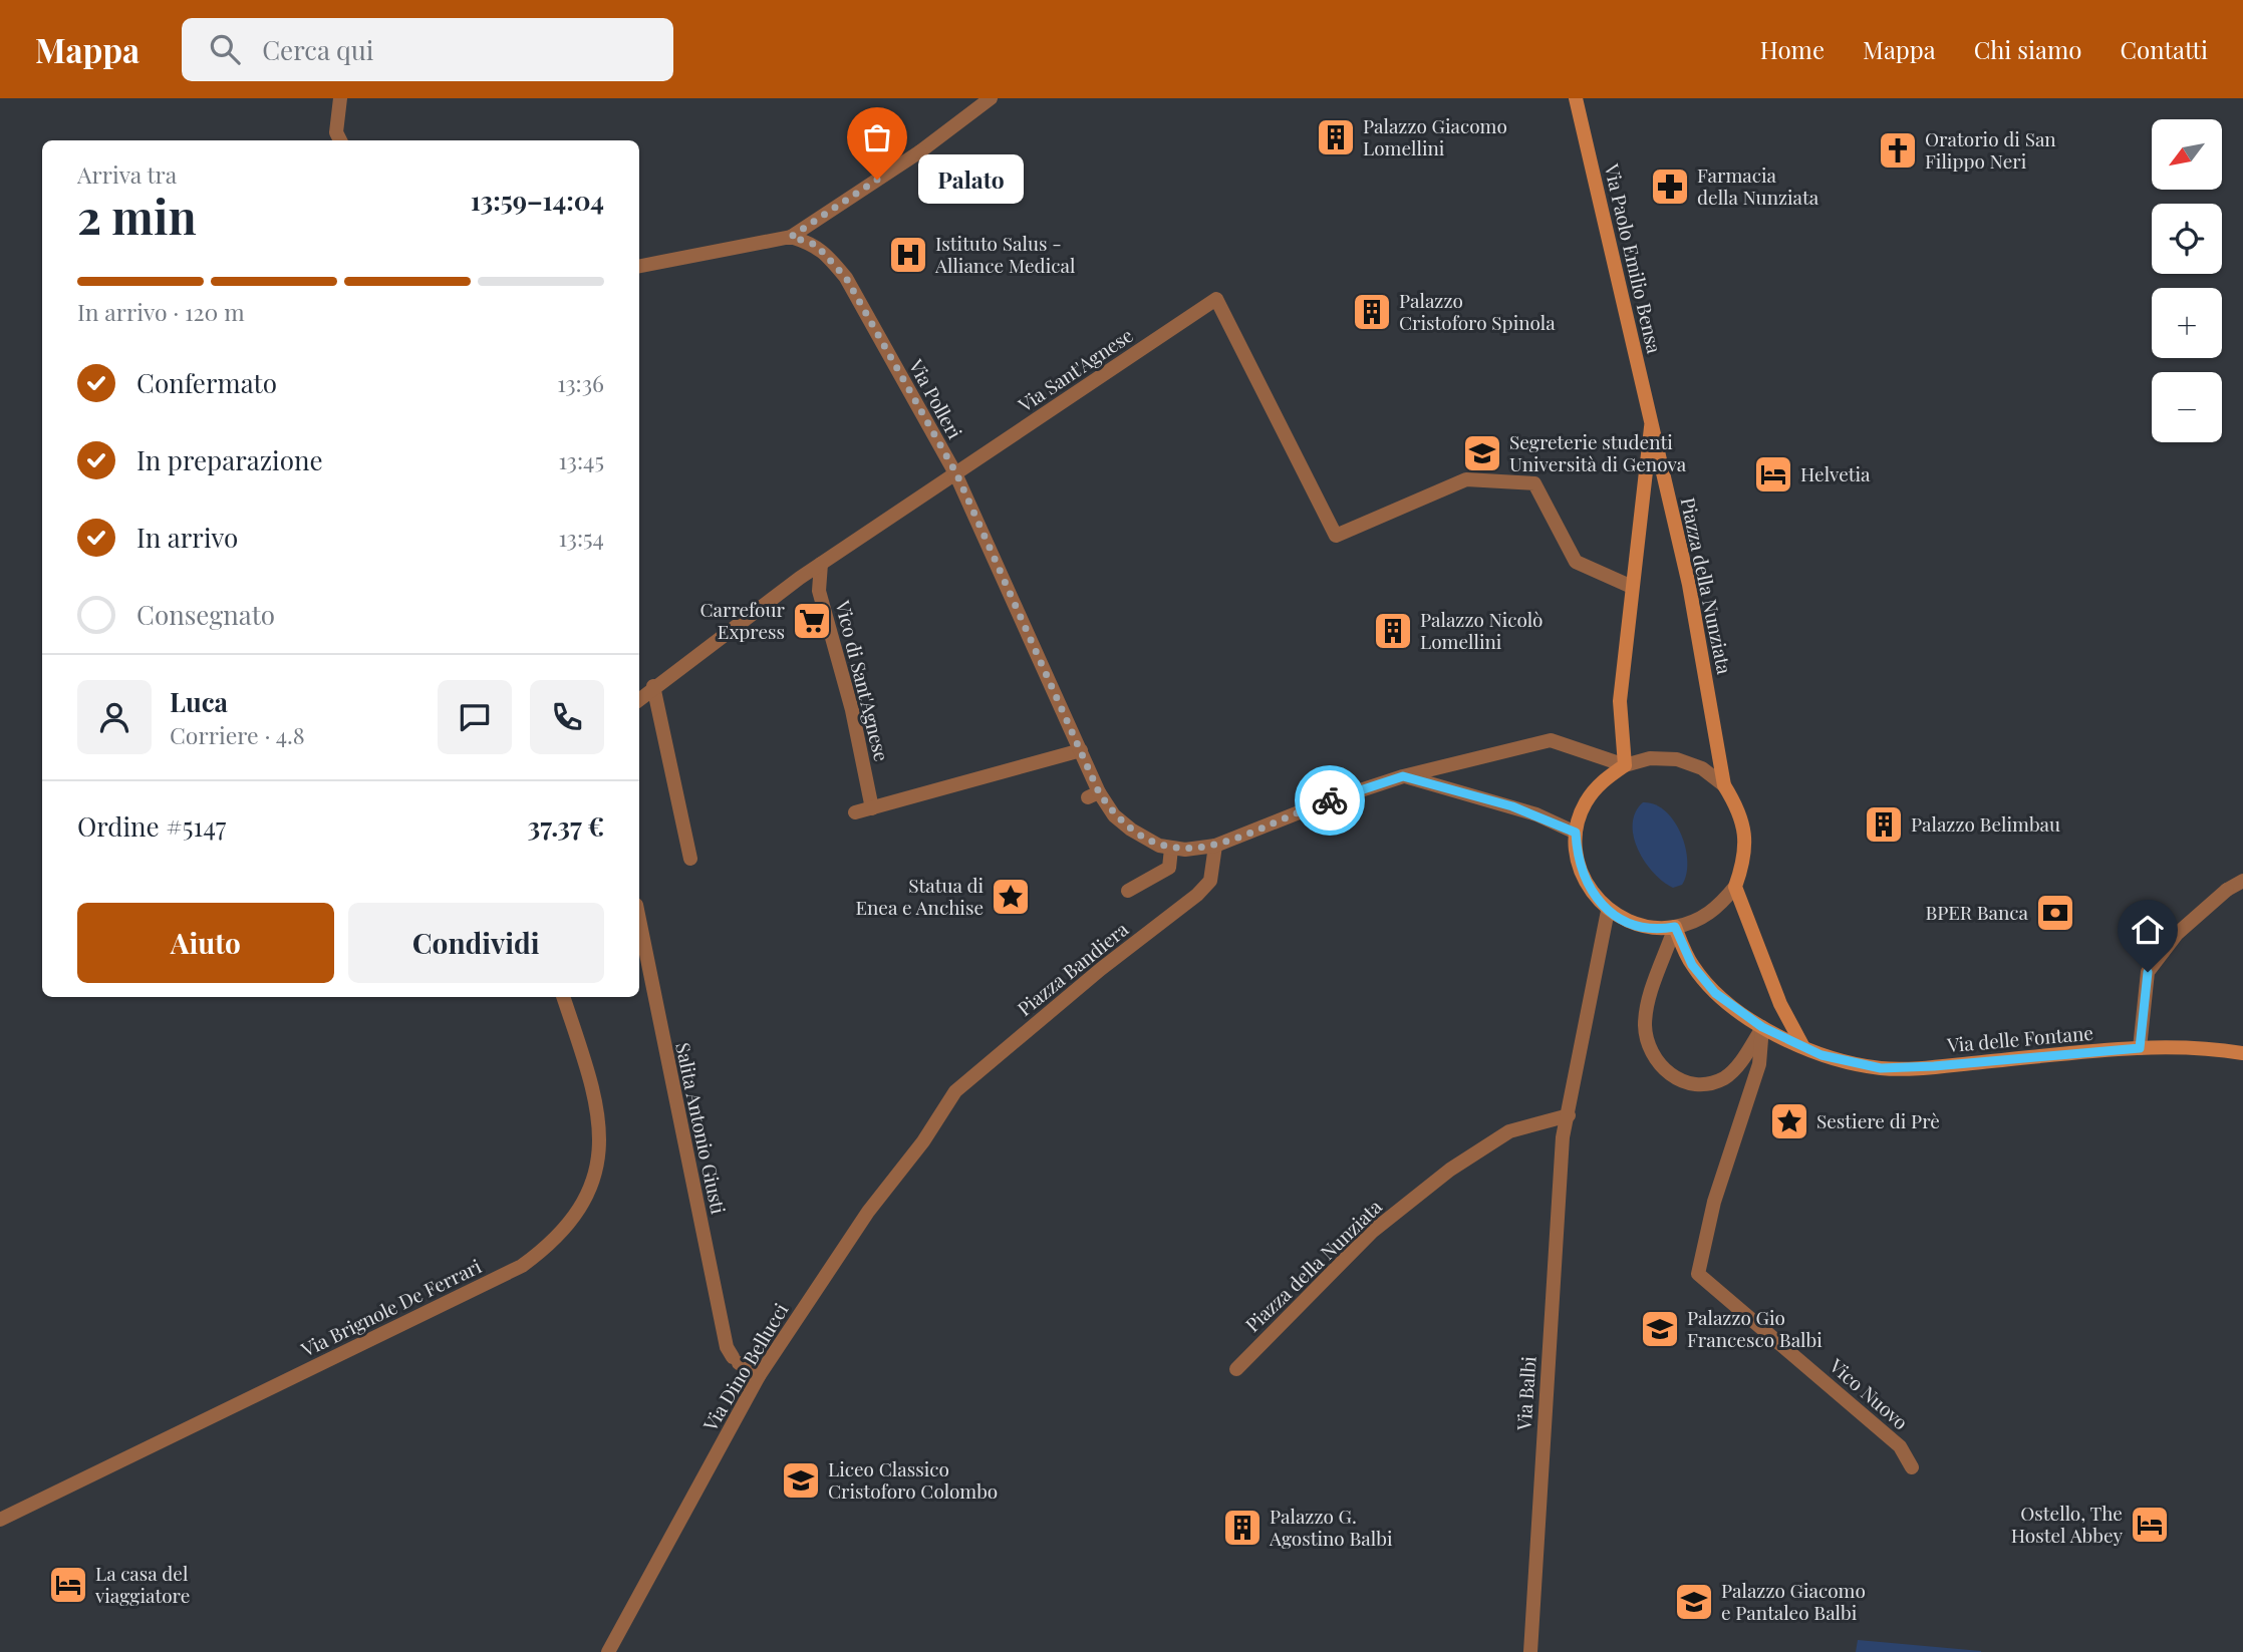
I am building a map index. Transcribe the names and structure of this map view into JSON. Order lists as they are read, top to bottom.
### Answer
{
  "streets": {
    "main road": ["Via Paolo Emilio Bensa", "Piazza della Nunziata", "Via delle Fontane"],
    "street": [
      "Via Sant'Agnese",
      "Via Polleri",
      "Vico di Sant'Agnese",
      "Piazza Bandiera",
      "Salita Antonio Giusti",
      "Via Brignole De Ferrari",
      "Via Dino Bellucci",
      "Via Balbi",
      "Vico Nuovo"
    ]
  },
  "crossings": [
    ["Via Paolo Emilio Bensa", "Piazza della Nunziata"],
    ["Via Sant'Agnese", "Via Polleri"],
    ["Via Sant'Agnese", "Vico di Sant'Agnese"],
    ["Piazza della Nunziata", "Piazza Bandiera"],
    ["Piazza della Nunziata", "Via Balbi"],
    ["Piazza Bandiera", "Via Dino Bellucci"],
    ["Salita Antonio Giusti", "Via Dino Bellucci"]
  ],
  "places": {
    "building": [
      "Palazzo Giacomo Lomellini",
      "Palazzo Cristoforo Spinola",
      "Palazzo Nicolò Lomellini",
      "Palazzo Belimbau",
      "Palazzo G. Agostino Balbi"
    ],
    "church": ["Oratorio di San Filippo Neri"],
    "other": ["Palato"],
    "pharmacy": ["Farmacia della Nunziata"],
    "hospital": ["Istituto Salus - Alliance Medical"],
    "school or university": [
      "Segreterie studenti Università di Genova",
      "Palazzo Gio Francesco Balbi",
      "Liceo Classico Cristoforo Colombo",
      "Palazzo Giacomo e Pantaleo Balbi"
    ],
    "hotel": ["Helvetia", "Ostello, The Hostel Abbey", "La casa del viaggiatore"],
    "supermarket": ["Carrefour Express"],
    "place": ["Statua di Enea e Anchise", "Sestiere di Prè"],
    "bank": ["BPER Banca"]
  },
  "north": "bottom left",
  "page": {
    "header": "Mappa",
    "search": "Cerca qui",
    "nav": [
      "Home",
      "Mappa",
      "Chi siamo",
      "Contatti"
    ],
    "map_buttons": ["+", "−"],
    "heading": ["2 min", "Arriva tra", "13:59–14:04"],
    "panel": [
      "Luca",
      "Corriere · 4.8",
      "Ordine #5147",
      "37.37 €"
    ],
    "bubble": "Palato",
    "bar": "In arrivo · 120 m",
    "list": [
      ["Confermato", "13:36"],
      ["In preparazione", "13:45"],
      ["In arrivo", "13:54"],
      "Consegnato"
    ],
    "buttons": ["Aiuto", "Condividi"]
  }
}
